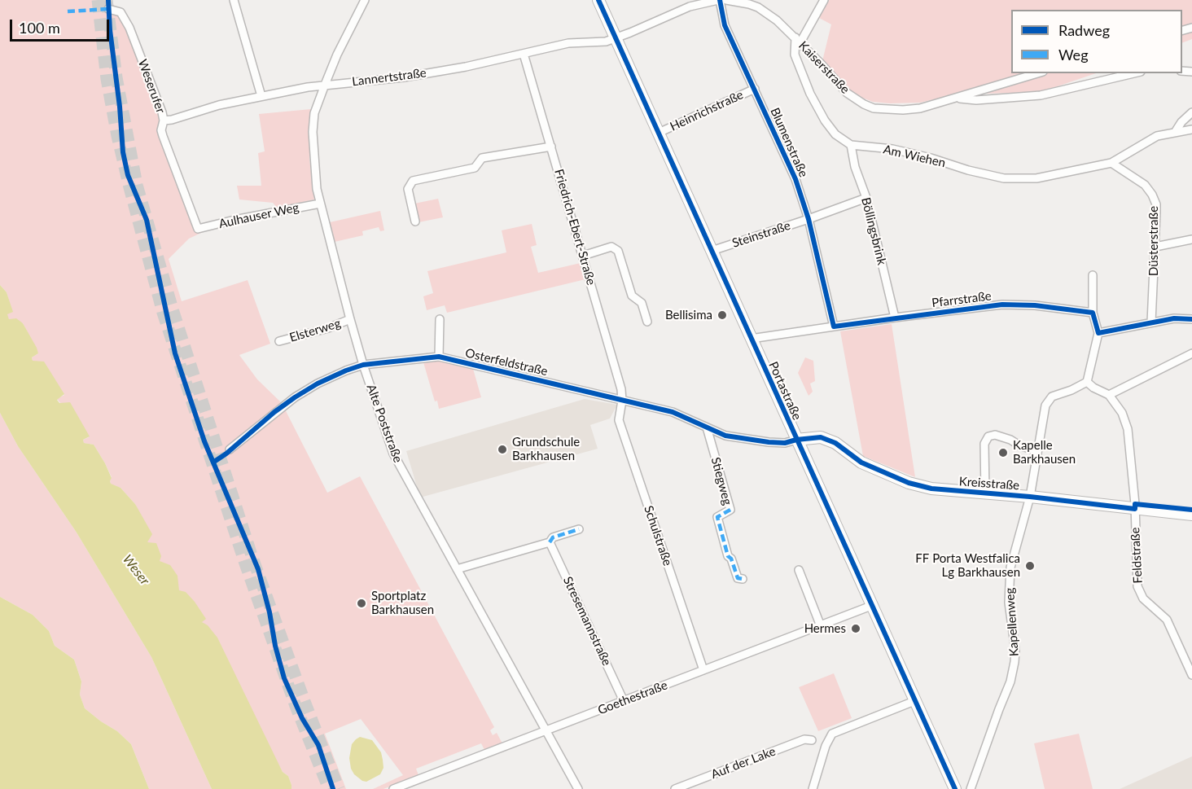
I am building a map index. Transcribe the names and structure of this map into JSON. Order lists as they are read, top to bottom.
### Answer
{
  "streets": {
    "main road": ["Portastraße", "Kreisstraße"],
    "street": [
      "Kaiserstraße",
      "Lannertstraße",
      "Weserufer",
      "Heinrichstraße",
      "Blumenstraße",
      "Am Wiehen",
      "Aulhauser Weg",
      "Friedrich-Ebert-Straße",
      "Böllingsbrink",
      "Steinstraße",
      "Düsterstraße",
      "Pfarrstraße",
      "Elsterweg",
      "Osterfeldstraße",
      "Alte Poststraße",
      "Stiegweg",
      "Schulstraße",
      "Feldstraße",
      "Stresemannstraße",
      "Kapellenweg",
      "Goethestraße",
      "Auf der Lake"
    ]
  },
  "crossings": [
    ["Lannertstraße", "Weserufer"],
    ["Lannertstraße", "Friedrich-Ebert-Straße"],
    ["Lannertstraße", "Portastraße"],
    ["Lannertstraße", "Alte Poststraße"],
    ["Weserufer", "Aulhauser Weg"],
    ["Heinrichstraße", "Blumenstraße"],
    ["Heinrichstraße", "Portastraße"],
    ["Blumenstraße", "Steinstraße"],
    ["Blumenstraße", "Pfarrstraße"],
    ["Am Wiehen", "Böllingsbrink"],
    ["Am Wiehen", "Düsterstraße"],
    ["Aulhauser Weg", "Alte Poststraße"],
    ["Friedrich-Ebert-Straße", "Osterfeldstraße"],
    ["Friedrich-Ebert-Straße", "Schulstraße"],
    ["Böllingsbrink", "Steinstraße"],
    ["Böllingsbrink", "Pfarrstraße"],
    ["Steinstraße", "Portastraße"],
    ["Pfarrstraße", "Portastraße"],
    ["Elsterweg", "Alte Poststraße"],
    ["Osterfeldstraße", "Portastraße"],
    ["Osterfeldstraße", "Alte Poststraße"],
    ["Osterfeldstraße", "Stiegweg"],
    ["Osterfeldstraße", "Kreisstraße"],
    ["Osterfeldstraße", "Schulstraße"],
    ["Portastraße", "Kreisstraße"],
    ["Portastraße", "Goethestraße"],
    ["Alte Poststraße", "Goethestraße"],
    ["Kreisstraße", "Feldstraße"],
    ["Kreisstraße", "Kapellenweg"],
    ["Schulstraße", "Goethestraße"],
    ["Stresemannstraße", "Goethestraße"]
  ],
  "water": ["Weser"],
  "places": [
    "Bellisima",
    "Grundschule Barkhausen",
    "Kapelle Barkhausen",
    "FF Porta Westfalica Lg Barkhausen",
    "Sportplatz Barkhausen",
    "Hermes"
  ],
  "legend": ["Radweg", "Weg"],
  "scale_bar": "100 m"
}
